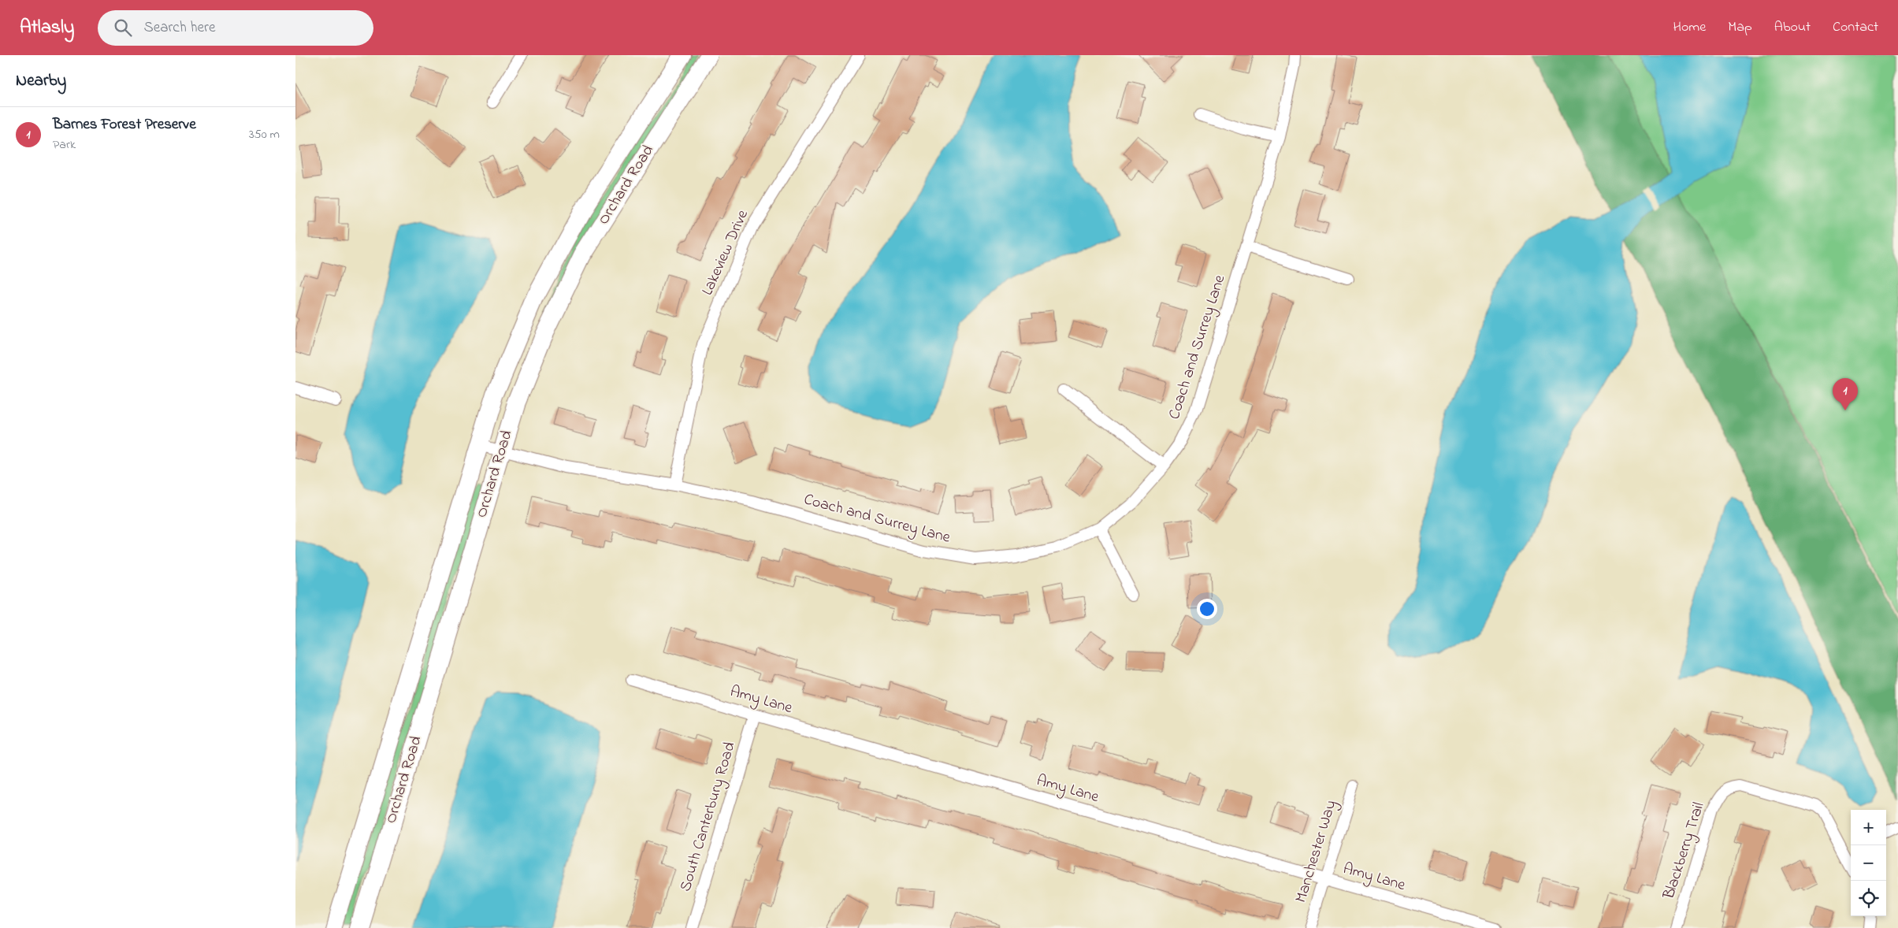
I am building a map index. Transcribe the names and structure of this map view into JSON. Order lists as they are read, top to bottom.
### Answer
{
  "streets": {
    "main road": ["Orchard Road"],
    "street": [
      "Lakeview Drive",
      "Coach and Surrey Lane",
      "Amy Lane",
      "South Canterbury Road",
      "Blackberry Trail",
      "Manchester Way"
    ]
  },
  "crossings": [
    ["Orchard Road", "Coach and Surrey Lane"],
    ["Lakeview Drive", "Coach and Surrey Lane"],
    ["Amy Lane", "South Canterbury Road"],
    ["Amy Lane", "Manchester Way"]
  ],
  "page": {
    "header": "Atlasly",
    "search": "Search here",
    "nav": [
      "Home",
      "Map",
      "About",
      "Contact"
    ],
    "heading": "Nearby",
    "list": [
      {
        "mark": "1",
        "name": "Barnes Forest Preserve",
        "note": "Park",
        "value": "350 m"
      }
    ],
    "pins": "1",
    "map_buttons": ["+", "−"]
  }
}
